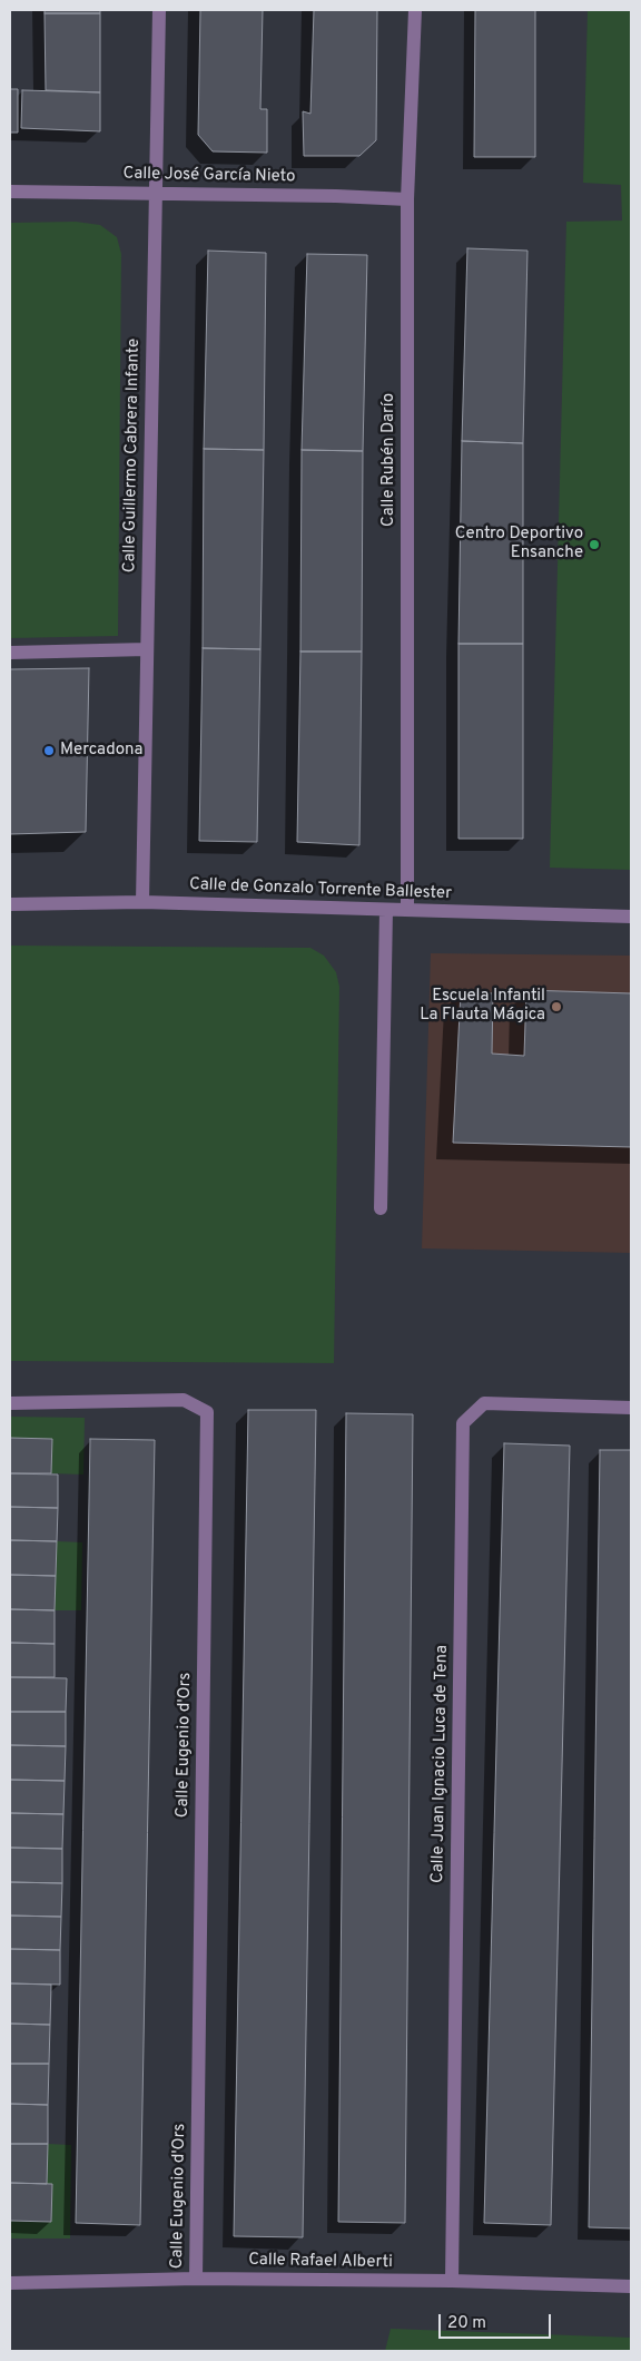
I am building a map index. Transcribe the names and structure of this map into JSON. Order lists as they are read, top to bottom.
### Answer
{
  "streets": {
    "street": [
      "Calle José García Nieto",
      "Calle Guillermo Cabrera Infante",
      "Calle Rubén Darío",
      "Calle de Gonzalo Torrente Ballester",
      "Calle Eugenio d'Ors",
      "Calle Juan Ignacio Luca de Tena",
      "Calle Rafael Alberti"
    ]
  },
  "crossings": [
    ["Calle José García Nieto", "Calle Guillermo Cabrera Infante"],
    ["Calle José García Nieto", "Calle Rubén Darío"],
    ["Calle Guillermo Cabrera Infante", "Calle de Gonzalo Torrente Ballester"],
    ["Calle Rubén Darío", "Calle de Gonzalo Torrente Ballester"],
    ["Calle Eugenio d'Ors", "Calle Rafael Alberti"],
    ["Calle Juan Ignacio Luca de Tena", "Calle Rafael Alberti"]
  ],
  "places": ["Centro Deportivo Ensanche", "Mercadona", "Escuela Infantil La Flauta Mágica"],
  "scale_bar": "20 m"
}
